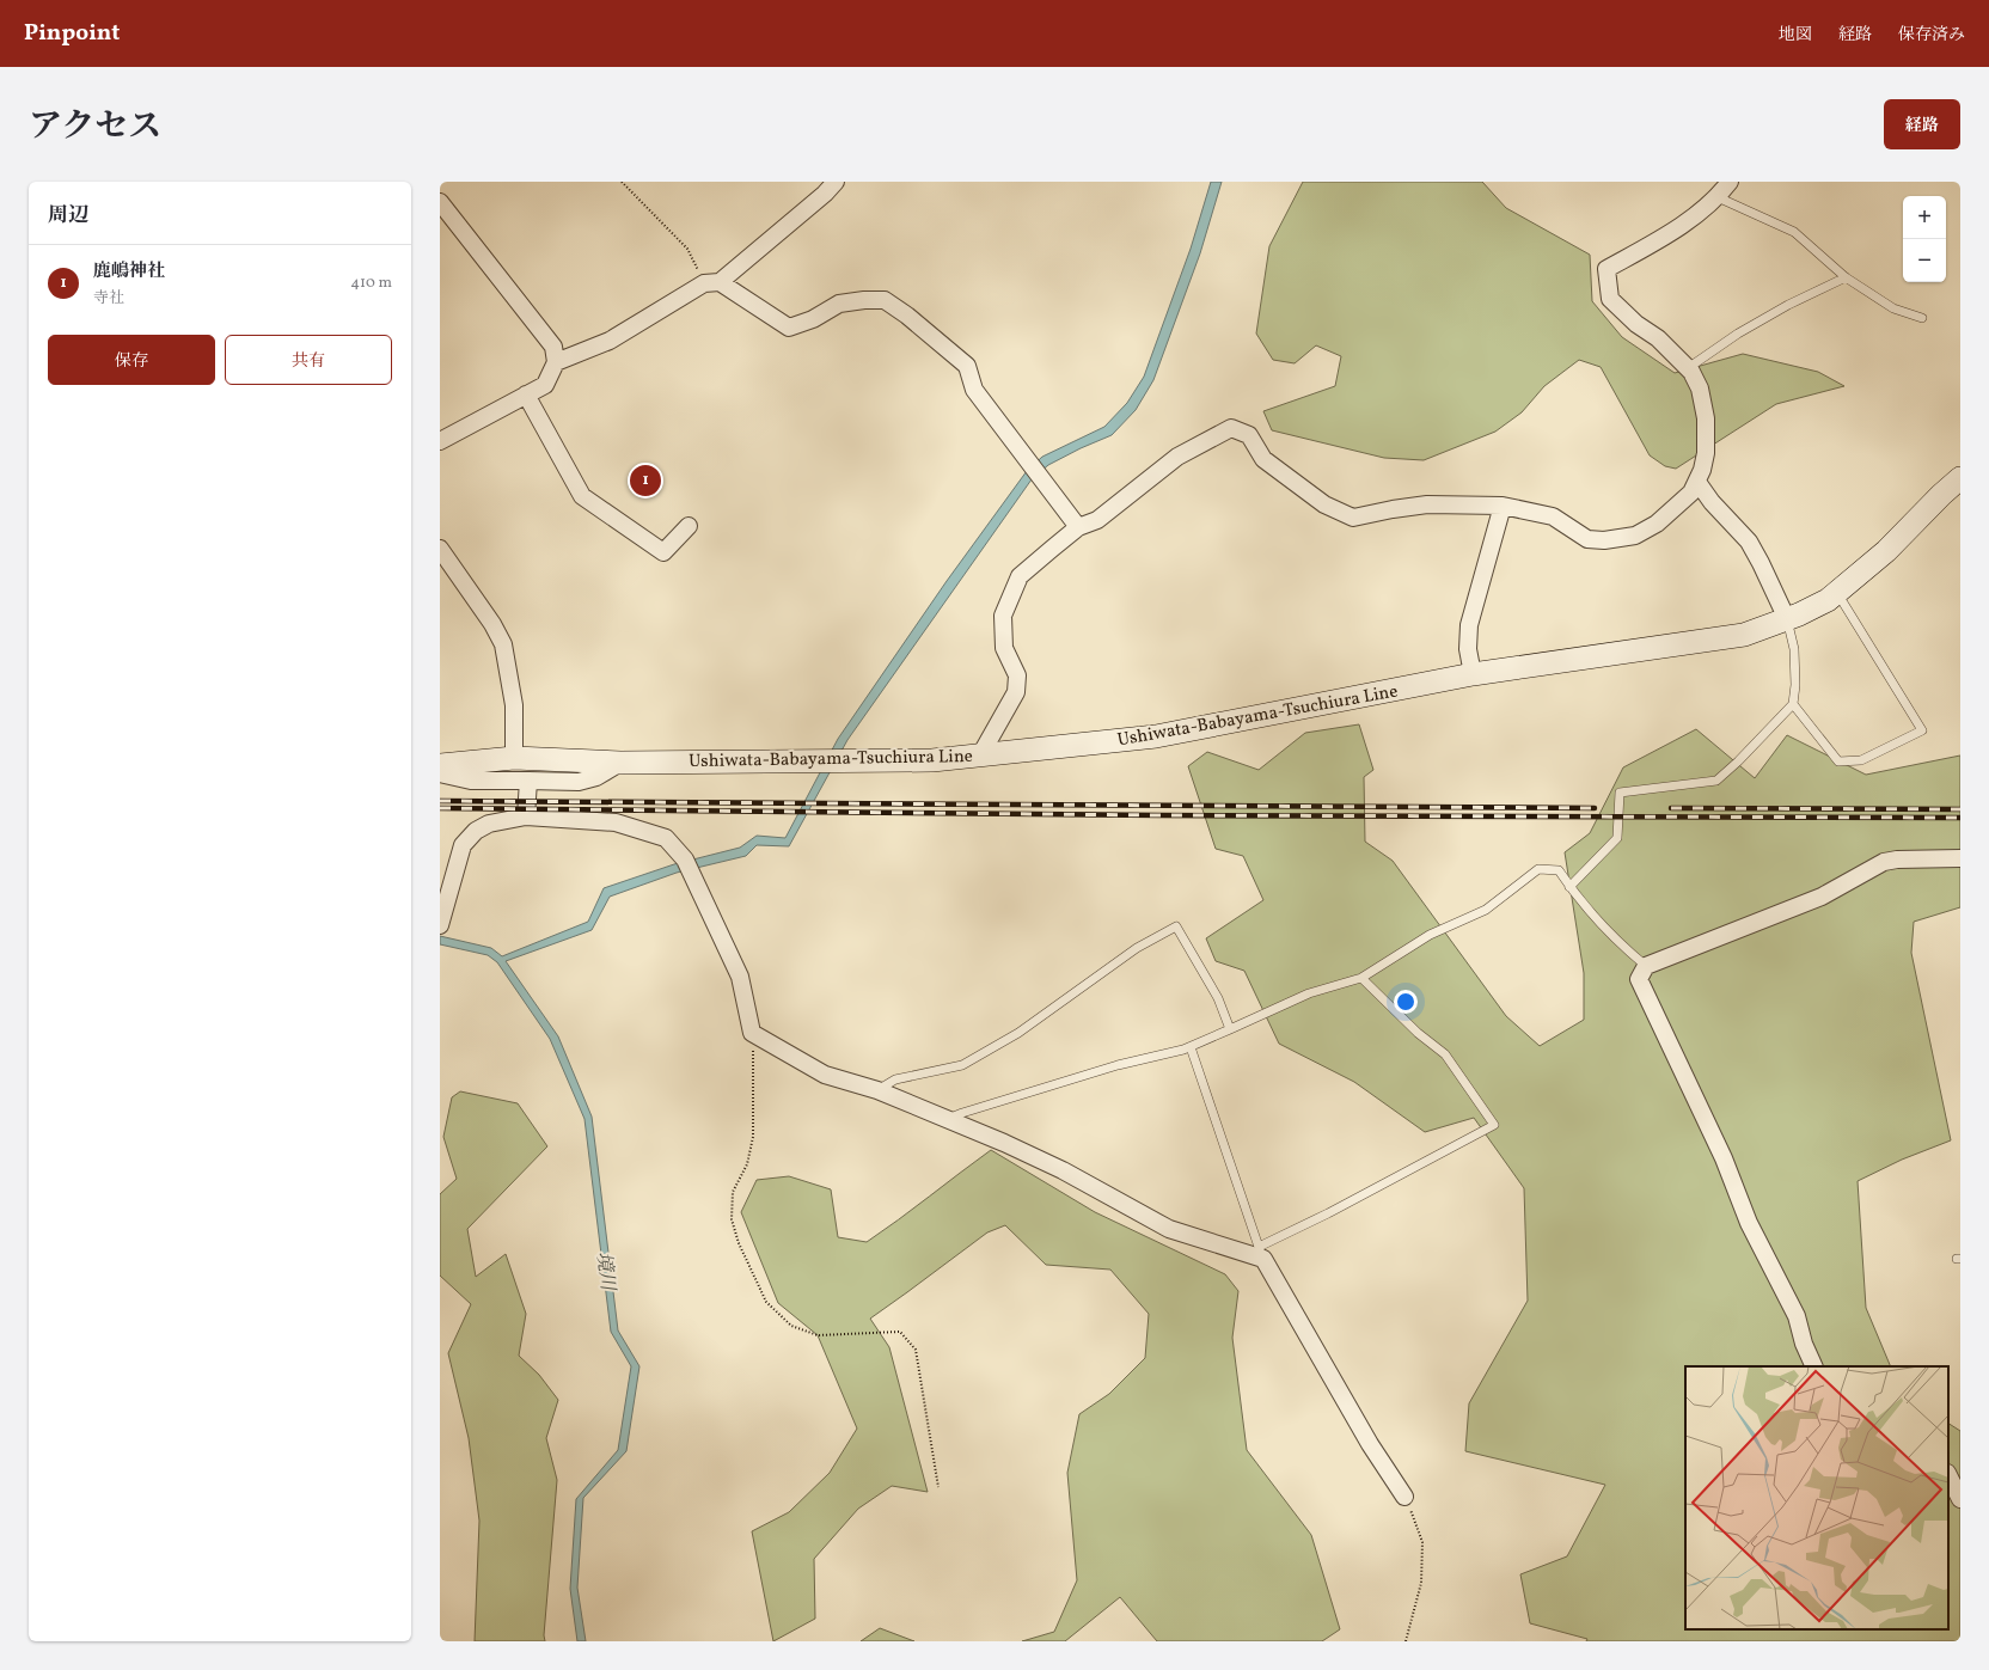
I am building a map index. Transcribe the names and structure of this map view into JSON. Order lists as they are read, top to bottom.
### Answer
{
  "streets": {
    "main road": ["Ushiwata-Babayama-Tsuchiura Line"]
  },
  "water": ["境川"],
  "page": {
    "header": "Pinpoint",
    "nav": ["地図", "経路", "保存済み"],
    "title": "アクセス",
    "buttons": [
      "経路",
      ["保存", "共有"]
    ],
    "heading": "周辺",
    "map_buttons": ["+", "−"],
    "list": [
      {
        "mark": "1",
        "name": "鹿嶋神社",
        "note": "寺社",
        "value": "410 m"
      }
    ],
    "pins": "1"
  }
}
